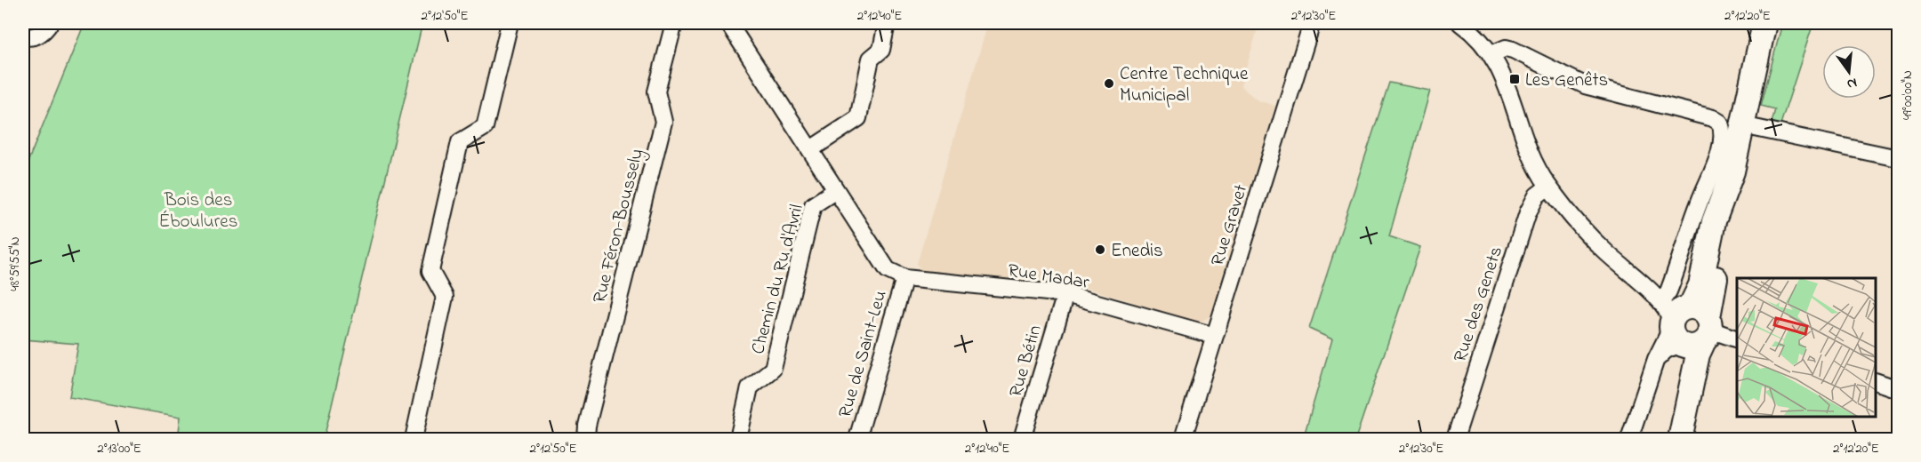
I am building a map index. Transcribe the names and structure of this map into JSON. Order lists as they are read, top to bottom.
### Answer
{
  "streets": {
    "street": [
      "Rue Gravet",
      "Rue Féron-Boussely",
      "Rue Madar",
      "Chemin du Ru d'Avril",
      "Rue des Genets",
      "Rue de Saint-Leu",
      "Rue Bétin"
    ]
  },
  "crossings": [
    ["Rue Gravet", "Rue Madar"],
    ["Rue Madar", "Rue de Saint-Leu"],
    ["Rue Madar", "Rue Bétin"]
  ],
  "parks": ["Bois des Éboulures"],
  "places": {
    "transit": ["Les Genêts"],
    "other": ["Centre Technique Municipal", "Enedis"]
  },
  "north": "bottom",
  "coordinates": [
    "2°12'50\"E",
    "2°12'40\"E",
    "2°12'30\"E",
    "2°12'20\"E",
    "49°00'00\"N",
    "48°59'55\"N",
    "2°13'00\"E"
  ]
}
